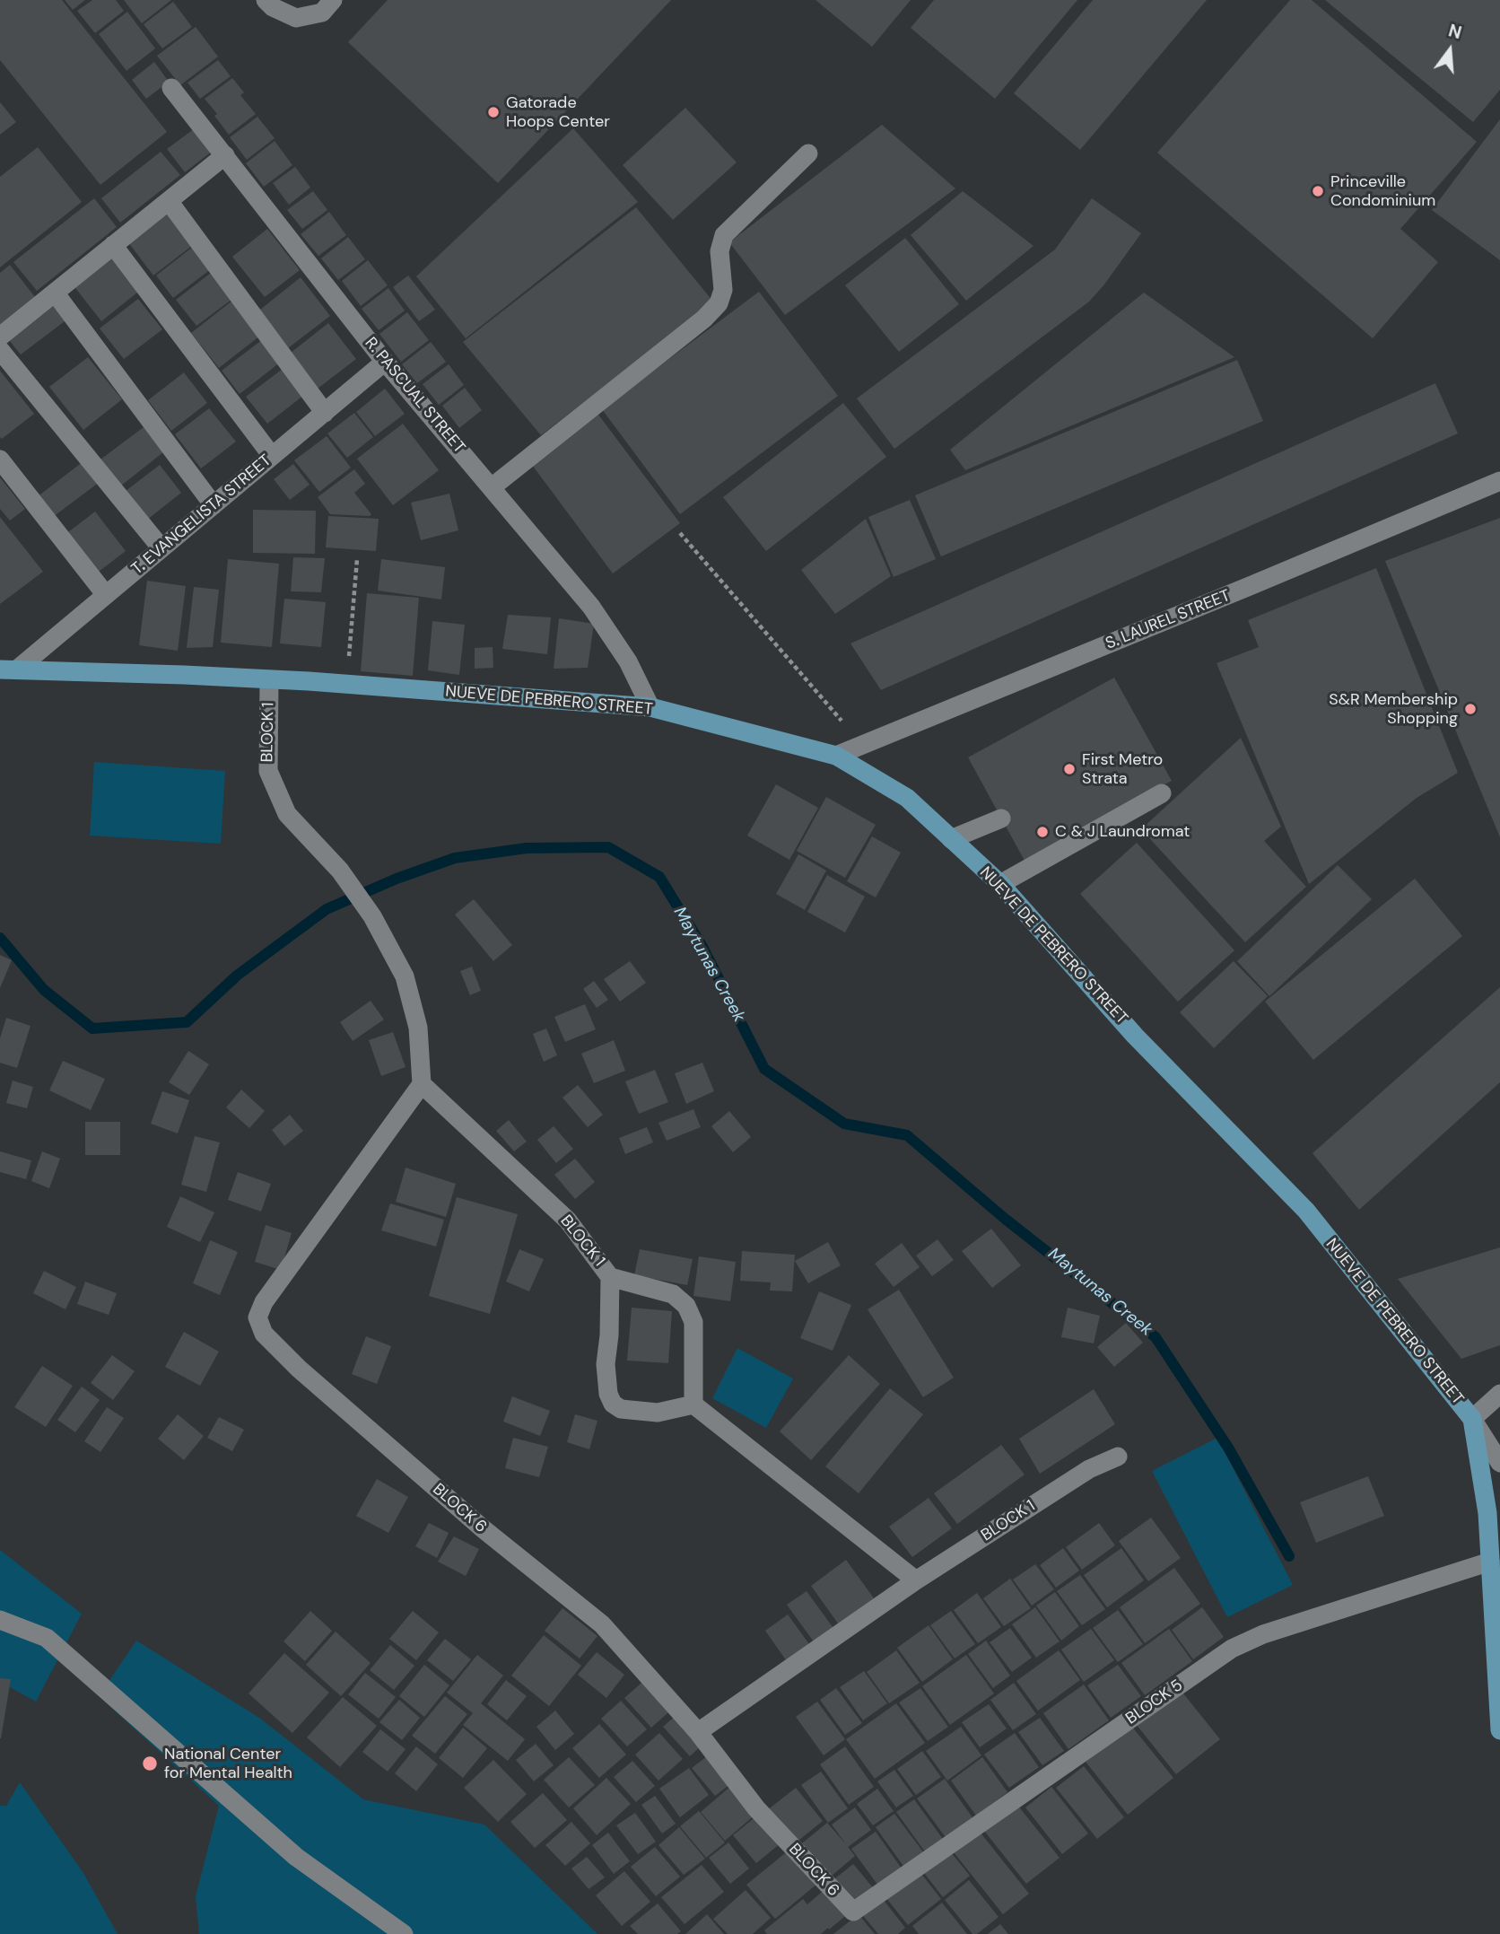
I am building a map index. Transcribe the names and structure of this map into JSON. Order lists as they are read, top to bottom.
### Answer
{
  "streets": {
    "main road": ["NUEVE DE PEBRERO STREET"],
    "street": [
      "R. PASCUAL STREET",
      "T. EVANGELISTA STREET",
      "S. LAUREL STREET",
      "BLOCK 1",
      "BLOCK 6",
      "BLOCK 5"
    ]
  },
  "crossings": [
    ["R. PASCUAL STREET", "T. EVANGELISTA STREET"],
    ["R. PASCUAL STREET", "NUEVE DE PEBRERO STREET"],
    ["T. EVANGELISTA STREET", "NUEVE DE PEBRERO STREET"],
    ["S. LAUREL STREET", "NUEVE DE PEBRERO STREET"],
    ["NUEVE DE PEBRERO STREET", "BLOCK 1"],
    ["NUEVE DE PEBRERO STREET", "BLOCK 5"],
    ["BLOCK 1", "BLOCK 6"],
    ["BLOCK 6", "BLOCK 5"]
  ],
  "water": ["Maytunas Creek"],
  "places": [
    "Gatorade Hoops Center",
    "Princeville Condominium",
    "S&R Membership Shopping",
    "First Metro Strata",
    "C & J Laundromat",
    "National Center for Mental Health"
  ],
  "north": "top"
}
